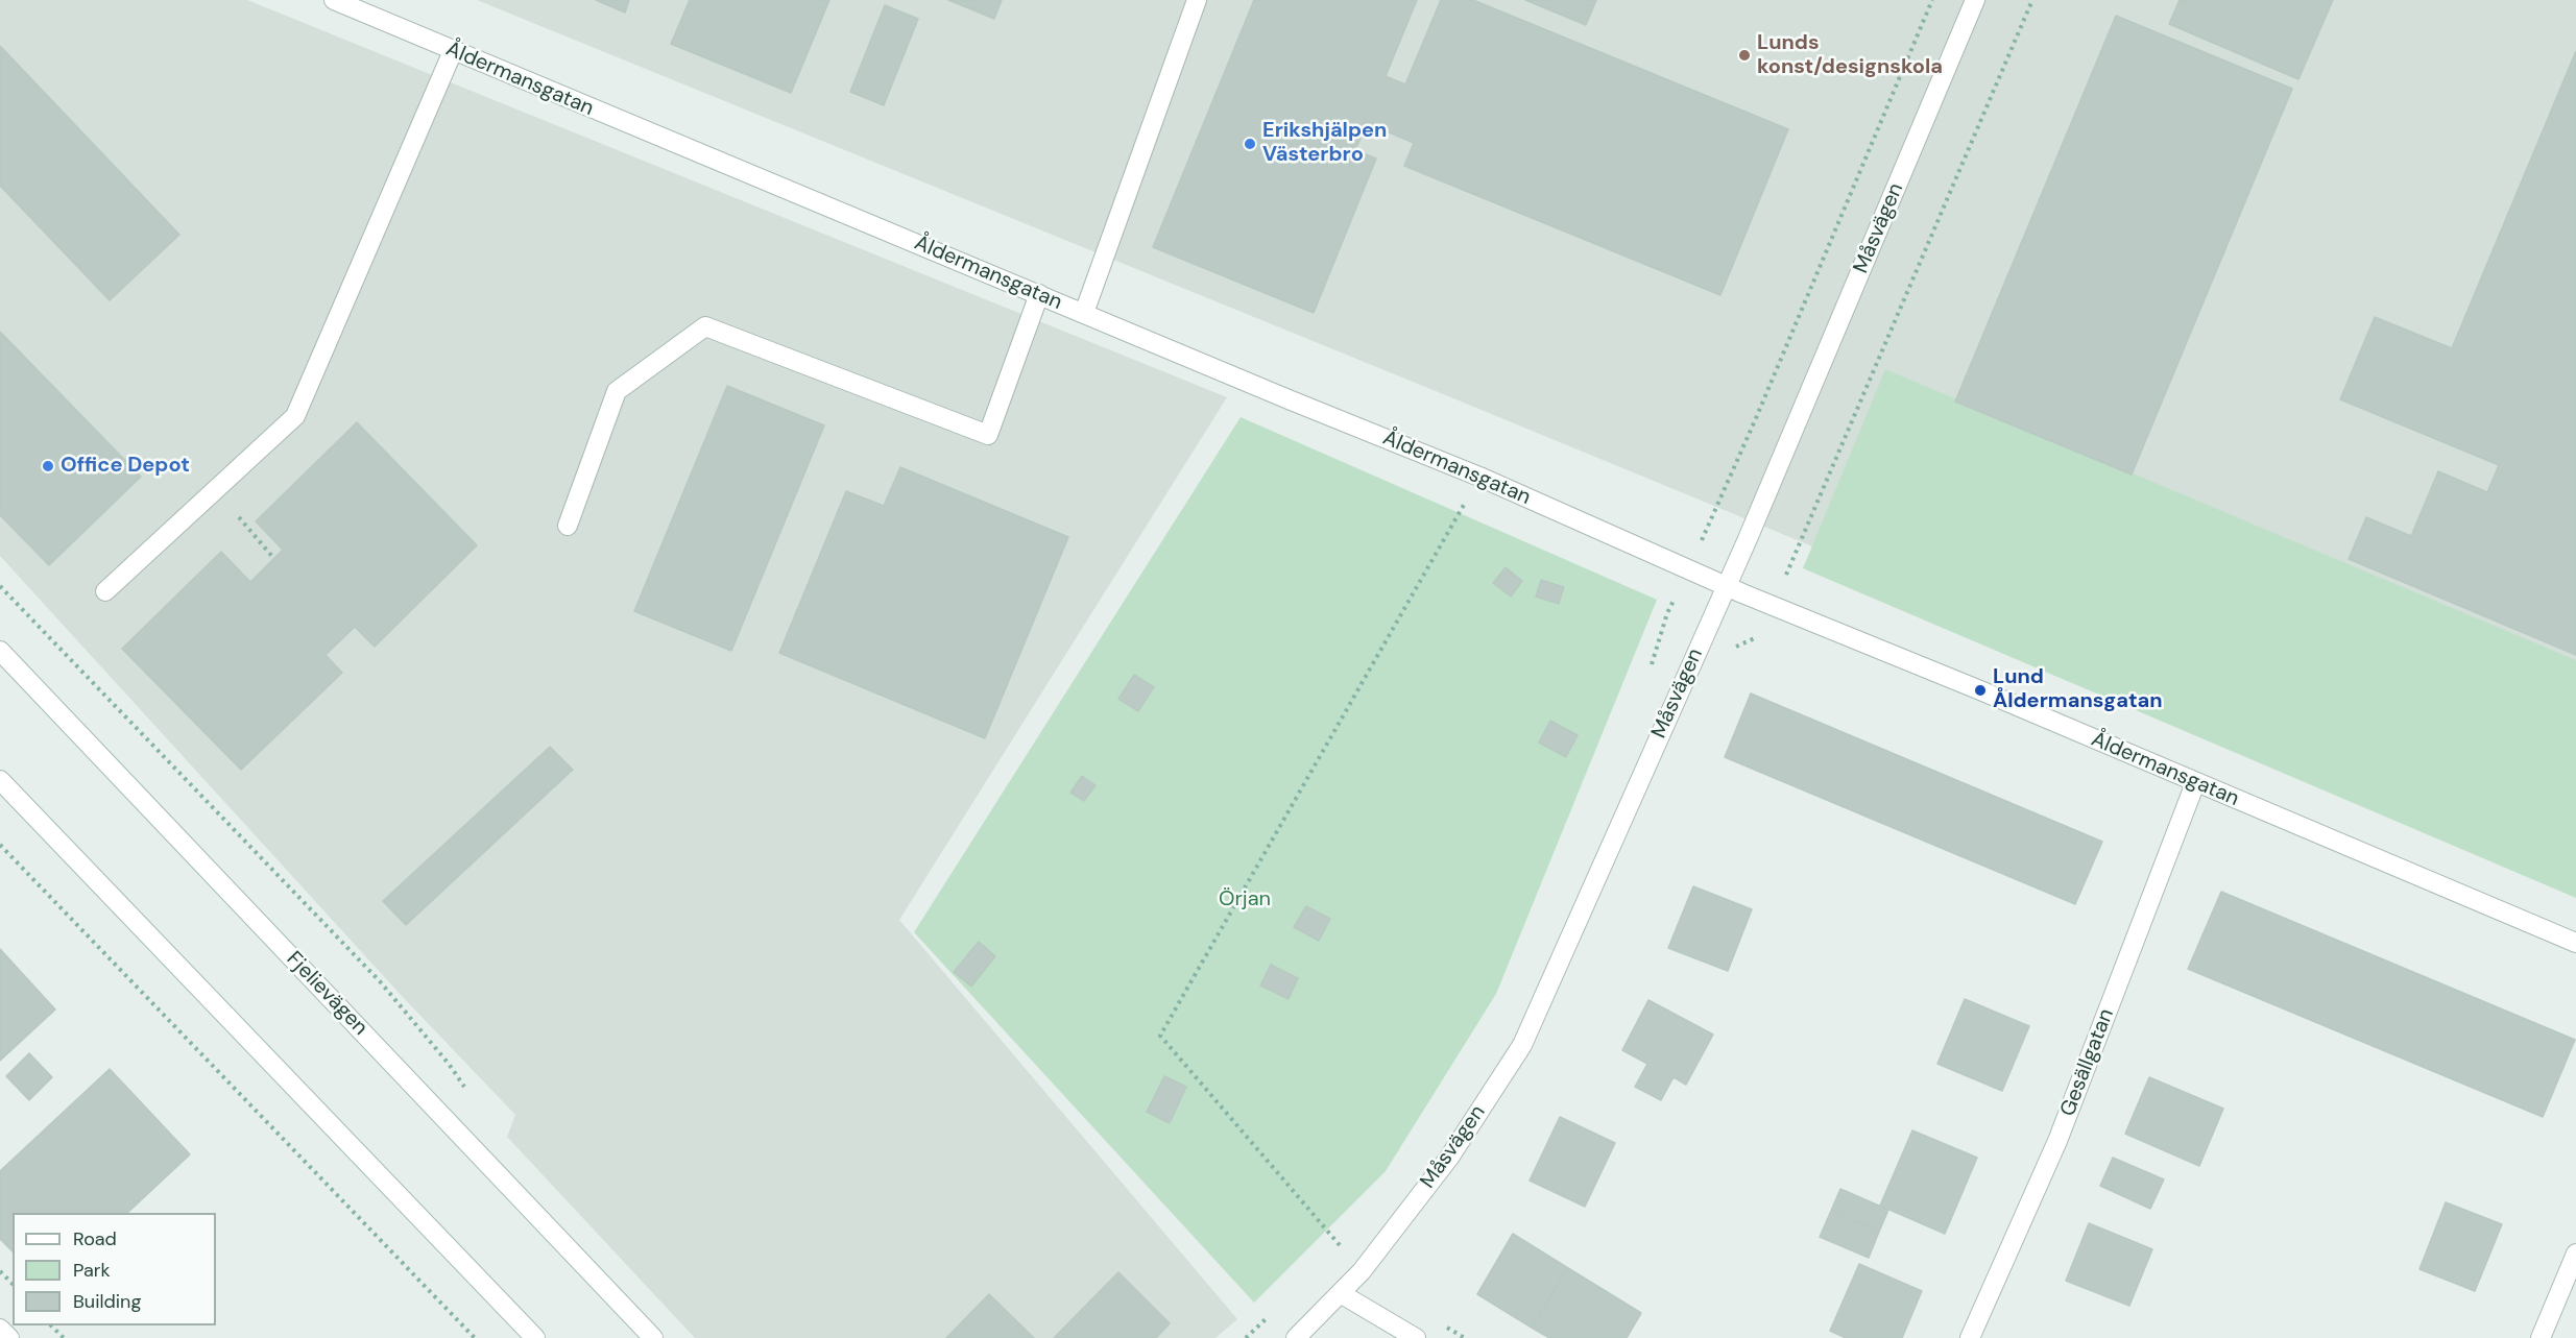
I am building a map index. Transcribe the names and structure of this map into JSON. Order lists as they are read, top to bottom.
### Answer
{
  "streets": {
    "street": [
      "Åldermansgatan",
      "Måsvägen",
      "Fjelievägen",
      "Gesällgatan"
    ]
  },
  "crossings": [
    ["Åldermansgatan", "Måsvägen"],
    ["Åldermansgatan", "Gesällgatan"]
  ],
  "parks": ["Örjan"],
  "places": [
    "Lunds konst/designskola",
    "Erikshjälpen Västerbro",
    "Office Depot",
    "Lund Åldermansgatan"
  ],
  "legend": ["Road", "Park", "Building"]
}
